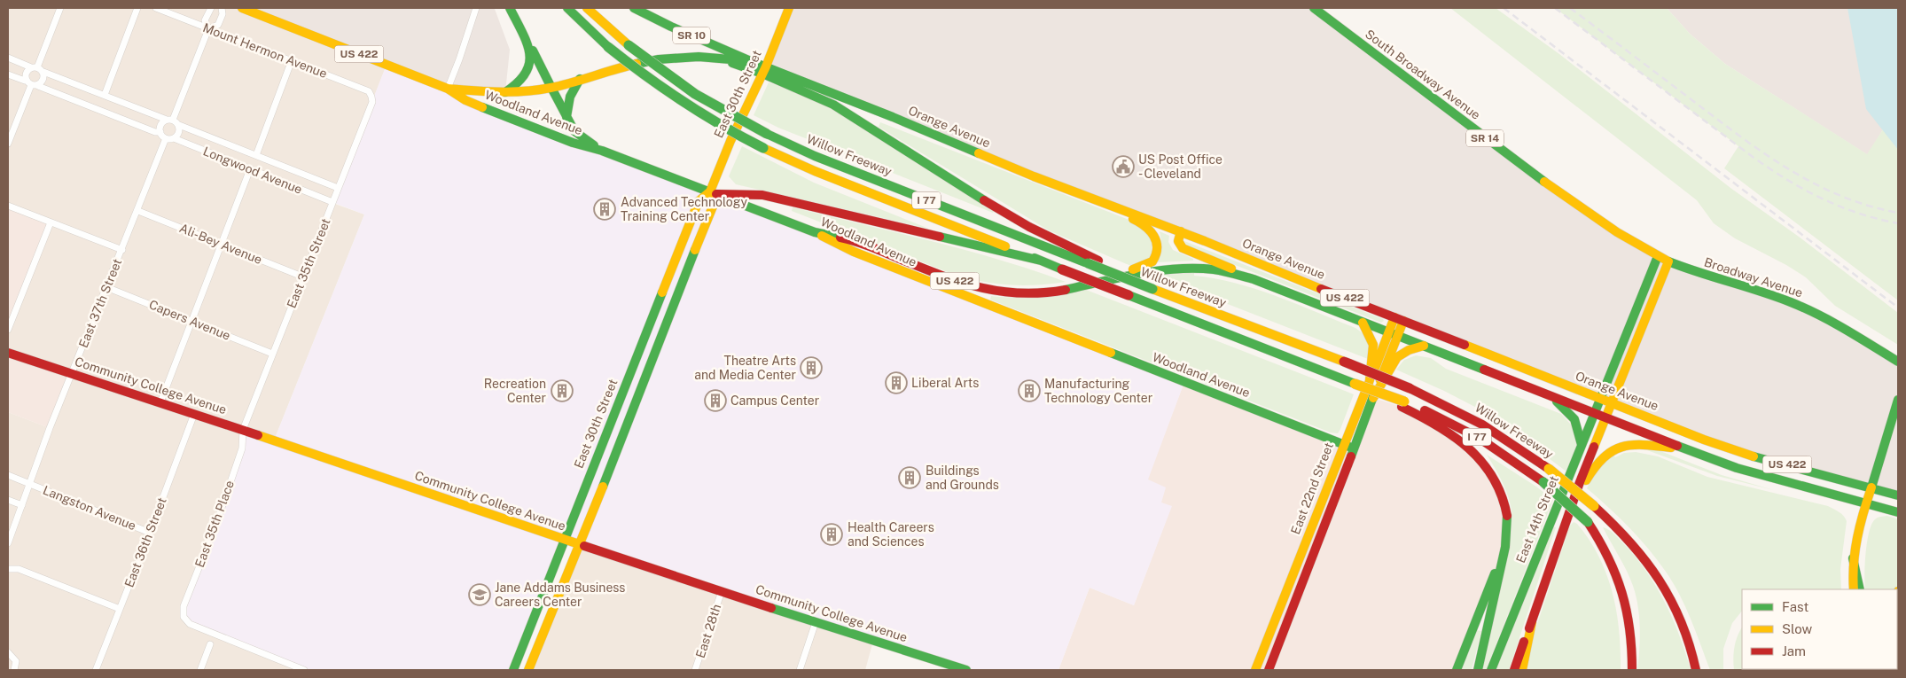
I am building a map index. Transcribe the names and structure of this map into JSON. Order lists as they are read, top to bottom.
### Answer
{
  "streets": {
    "main road": [
      "SR 10",
      "US 422",
      "South Broadway Avenue",
      "East 30th Street",
      "Woodland Avenue",
      "Orange Avenue",
      "SR 14",
      "Willow Freeway",
      "I 77",
      "Broadway Avenue",
      "Community College Avenue",
      "East 22nd Street",
      "East 14th Street"
    ],
    "street": [
      "Mount Hermon Avenue",
      "Longwood Avenue",
      "Ali-Bey Avenue",
      "East 35th Street",
      "East 37th Street",
      "Capers Avenue",
      "Langston Avenue",
      "East 35th Place",
      "East 36th Street",
      "East 28th"
    ]
  },
  "crossings": [
    ["SR 10", "Woodland Avenue"],
    ["Mount Hermon Avenue", "East 35th Street"],
    ["US 422", "Woodland Avenue"],
    ["US 422", "Orange Avenue"],
    ["US 422", "East 22nd Street"],
    ["US 422", "East 14th Street"],
    ["South Broadway Avenue", "Broadway Avenue"],
    ["South Broadway Avenue", "East 14th Street"],
    ["East 30th Street", "Woodland Avenue"],
    ["East 30th Street", "Orange Avenue"],
    ["East 30th Street", "Community College Avenue"],
    ["Woodland Avenue", "Orange Avenue"],
    ["Woodland Avenue", "East 22nd Street"],
    ["Orange Avenue", "East 22nd Street"],
    ["Orange Avenue", "East 14th Street"],
    ["Willow Freeway", "I 77"],
    ["Longwood Avenue", "East 35th Street"],
    ["Longwood Avenue", "East 37th Street"],
    ["Ali-Bey Avenue", "East 35th Street"],
    ["Ali-Bey Avenue", "East 37th Street"],
    ["East 35th Street", "Capers Avenue"],
    ["East 35th Street", "Community College Avenue"],
    ["East 35th Street", "East 35th Place"],
    ["Broadway Avenue", "East 14th Street"],
    ["East 37th Street", "Capers Avenue"],
    ["East 37th Street", "Community College Avenue"],
    ["East 37th Street", "Langston Avenue"],
    ["Community College Avenue", "East 35th Place"],
    ["Community College Avenue", "East 36th Street"],
    ["Community College Avenue", "East 28th"],
    ["Langston Avenue", "East 36th Street"]
  ],
  "places": {
    "public building": ["US Post Office - Cleveland"],
    "building": [
      "Advanced Technology Training Center",
      "Theatre Arts and Media Center",
      "Liberal Arts",
      "Recreation Center",
      "Manufacturing Technology Center",
      "Campus Center",
      "Buildings and Grounds",
      "Health Careers and Sciences"
    ],
    "school or university": ["Jane Addams Business Careers Center"]
  },
  "legend": ["Fast", "Slow", "Jam"]
}
